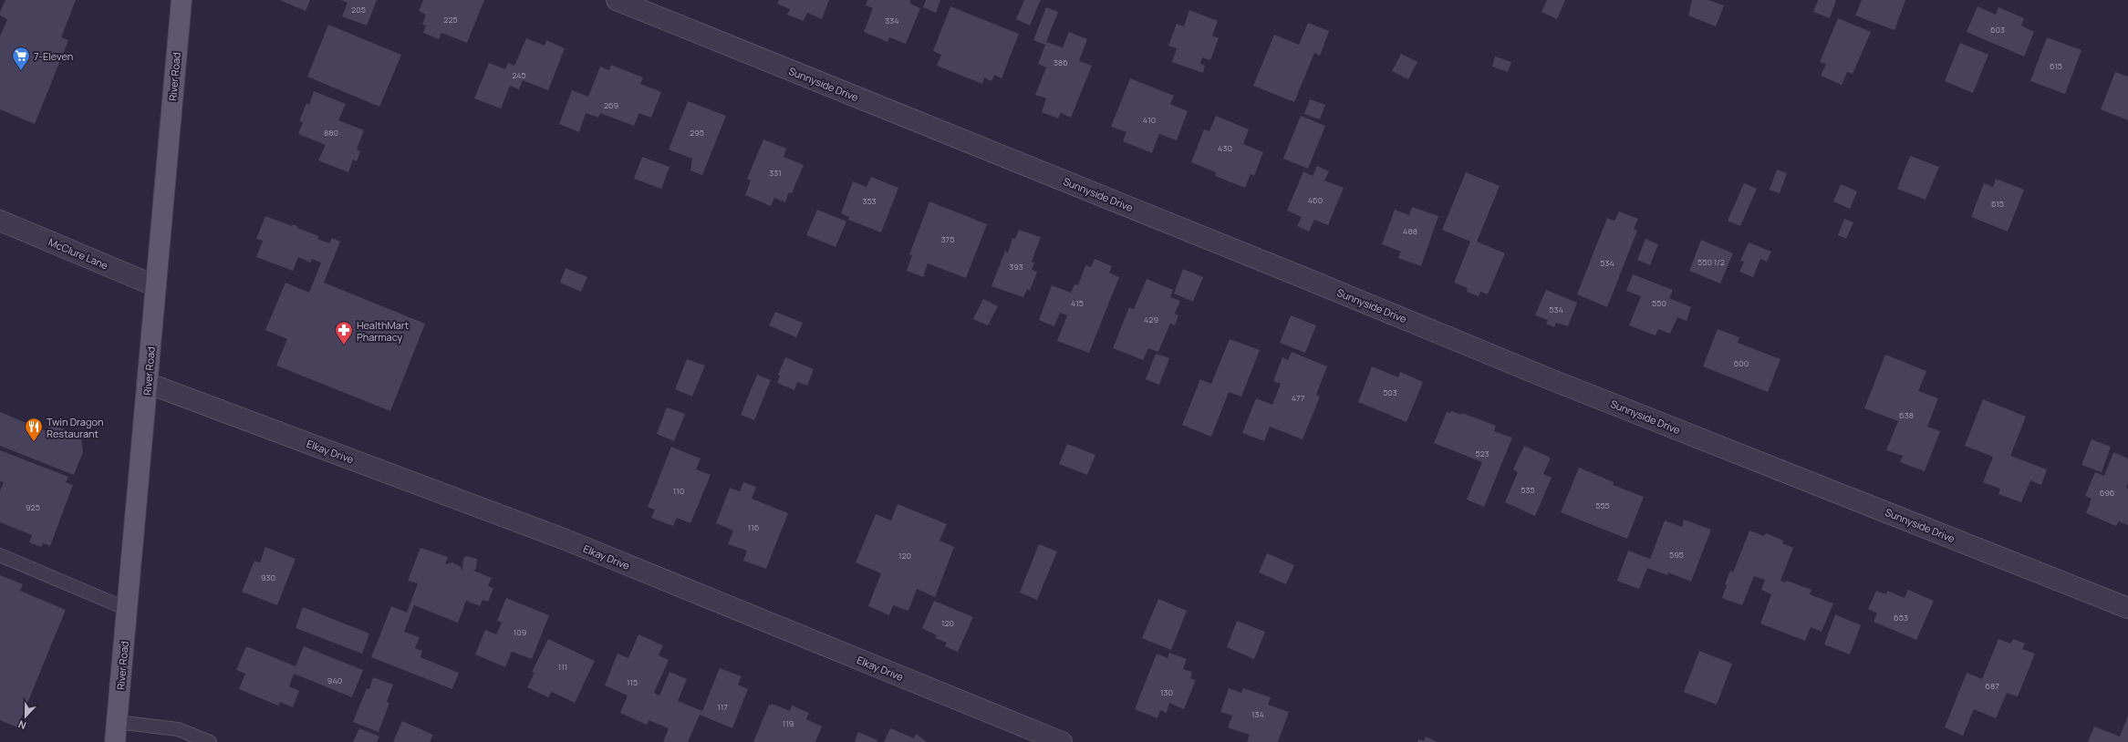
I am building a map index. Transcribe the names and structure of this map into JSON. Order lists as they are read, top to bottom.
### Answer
{
  "streets": {
    "main road": ["River Road"],
    "street": ["Sunnyside Drive", "McClure Lane", "Elkay Drive"]
  },
  "crossings": [
    ["River Road", "McClure Lane"],
    ["River Road", "Elkay Drive"]
  ],
  "places": {
    "supermarket": ["7-Eleven"],
    "pharmacy": ["HealthMart Pharmacy"],
    "restaurant": ["Twin Dragon Restaurant"]
  },
  "house_numbers": [
    "205",
    "225",
    "334",
    "603",
    "386",
    "615",
    "245",
    "269",
    "410",
    "880",
    "295",
    "430",
    "331",
    "460",
    "353",
    "615",
    "488",
    "375",
    "550 1/2",
    "534",
    "393",
    "415",
    "550",
    "534",
    "429",
    "600",
    "503",
    "477",
    "638",
    "523",
    "535",
    "110",
    "696",
    "555",
    "925",
    "116",
    "595",
    "120",
    "930",
    "653",
    "120",
    "109",
    "111",
    "940",
    "115",
    "687",
    "130",
    "117",
    "134",
    "119"
  ],
  "north": "bottom"
}
